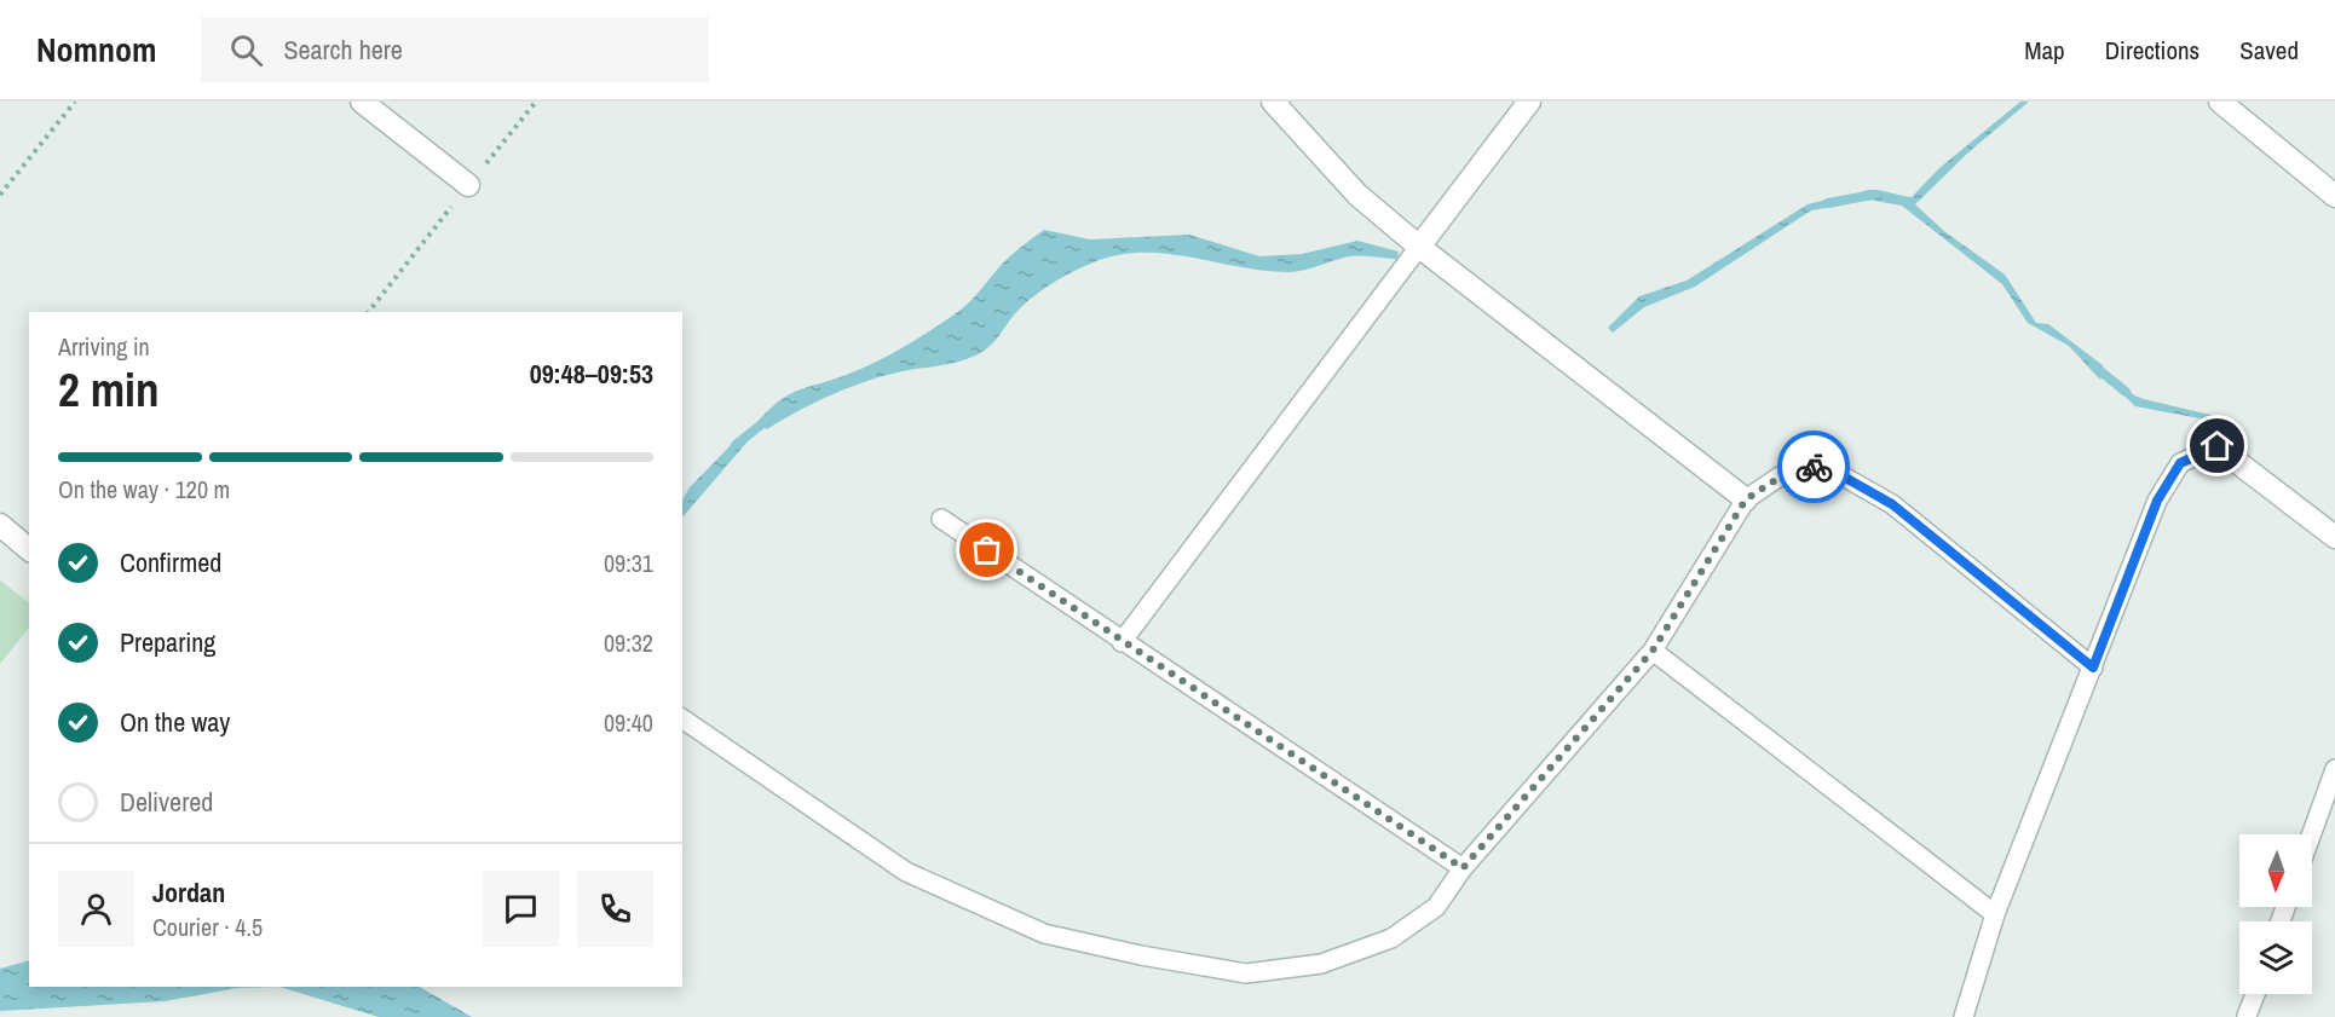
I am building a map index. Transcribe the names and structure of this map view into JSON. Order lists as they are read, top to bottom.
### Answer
{
  "north": "bottom",
  "page": {
    "header": "Nomnom",
    "search": "Search here",
    "nav": ["Map", "Directions", "Saved"],
    "heading": ["2 min", "Arriving in", "09:48–09:53"],
    "panel": ["Jordan", "Courier · 4.5"],
    "bar": "On the way · 120 m",
    "list": [
      ["Confirmed", "09:31"],
      ["Preparing", "09:32"],
      ["On the way", "09:40"],
      "Delivered"
    ]
  }
}
